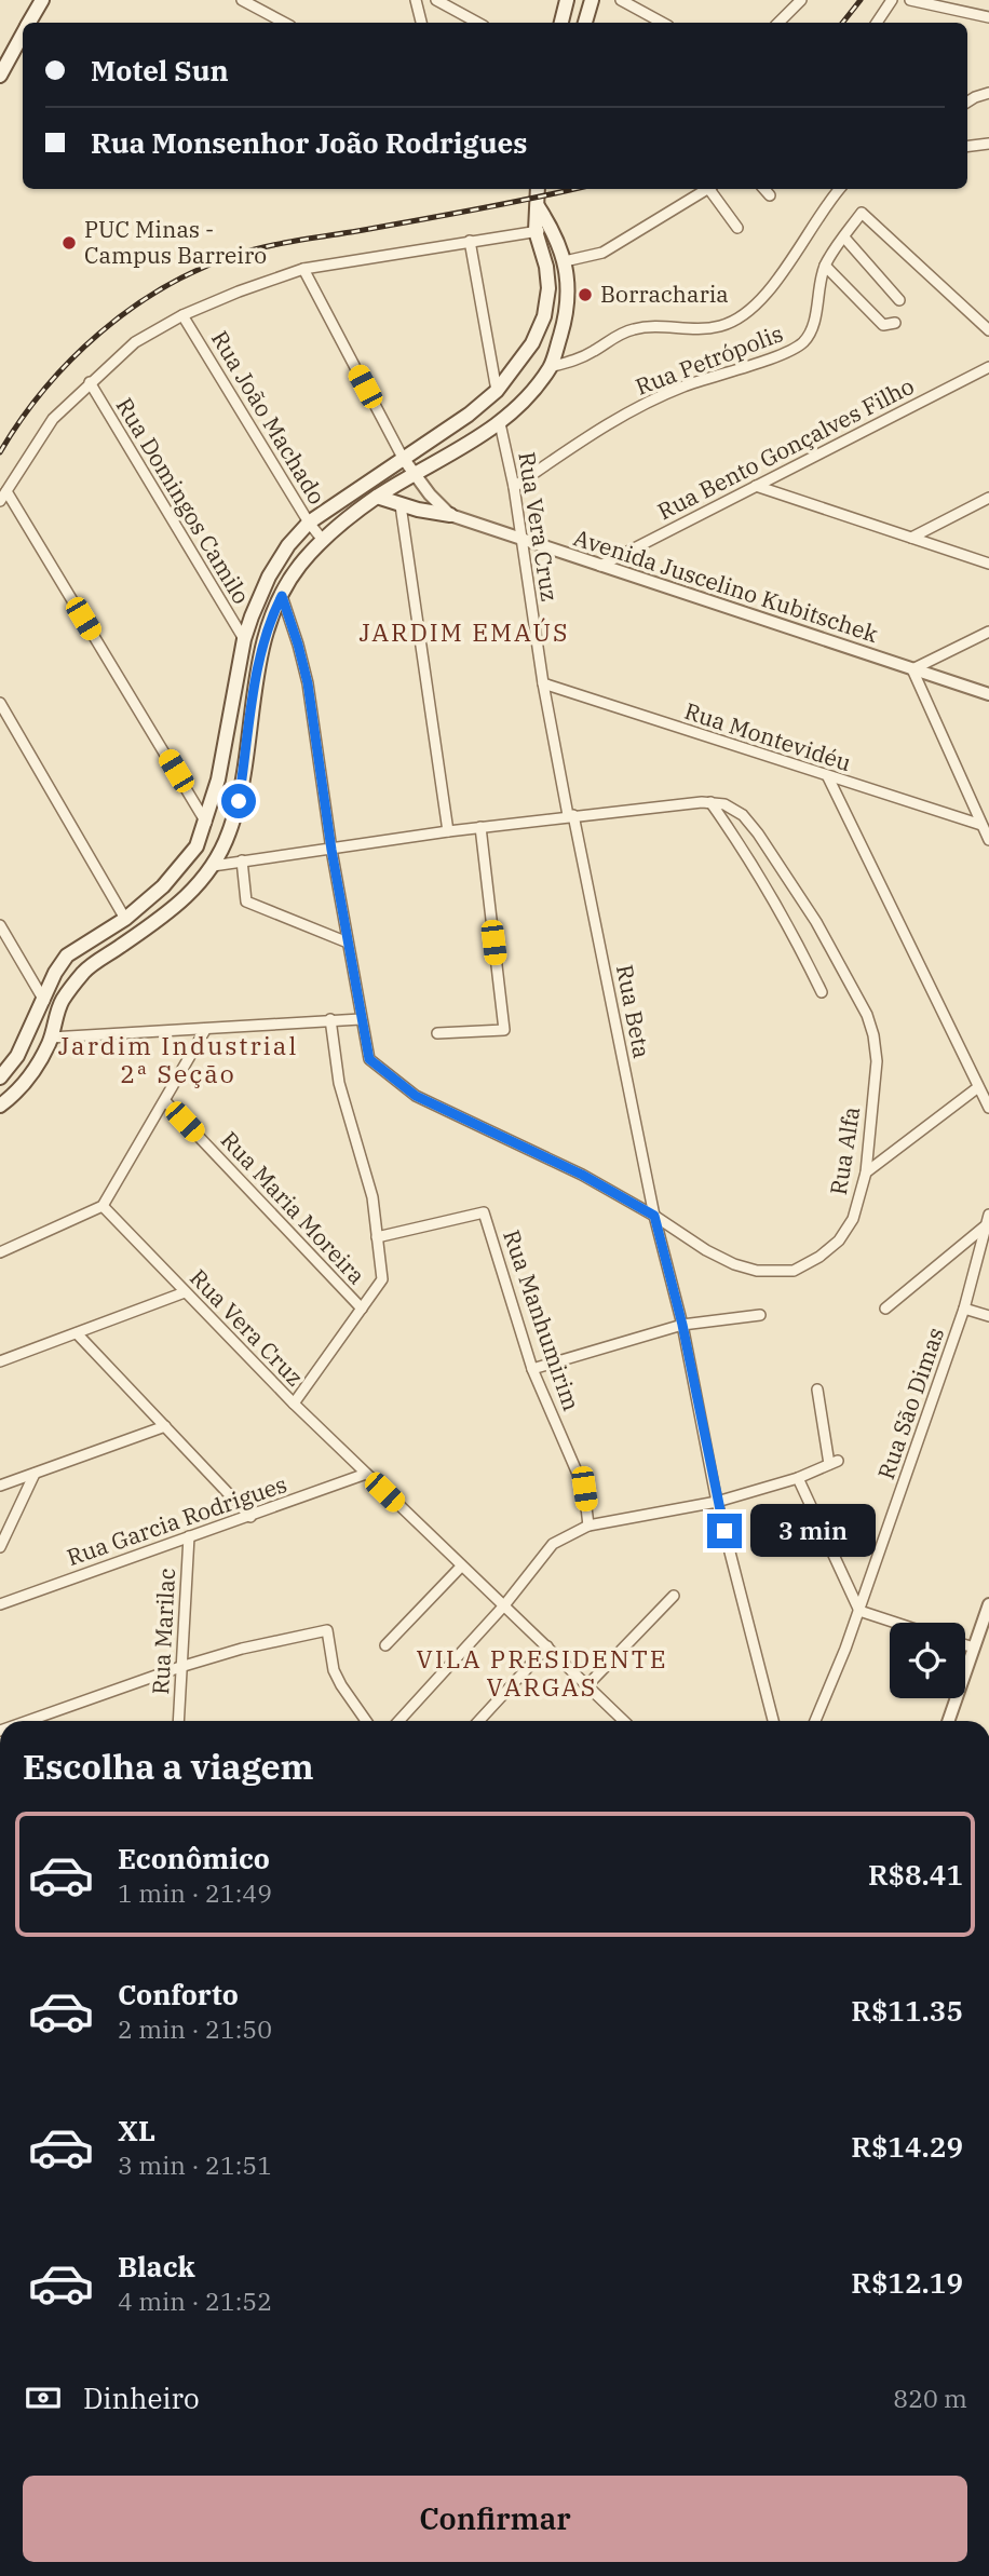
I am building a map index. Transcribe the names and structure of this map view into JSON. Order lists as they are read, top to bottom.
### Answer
{
  "streets": {
    "street": [
      "Rua Petrópolis",
      "Rua João Machado",
      "Rua Bento Gonçalves Filho",
      "Rua Domingos Camilo",
      "Rua Vera Cruz",
      "Avenida Juscelino Kubitschek",
      "Rua Montevidéu",
      "Rua Beta",
      "Rua Alfa",
      "Rua Maria Moreira",
      "Rua Manhumirim",
      "Rua São Dimas",
      "Rua Garcia Rodrigues",
      "Rua Marilac"
    ]
  },
  "crossings": [
    ["Rua Petrópolis", "Rua Vera Cruz"],
    ["Rua Bento Gonçalves Filho", "Avenida Juscelino Kubitschek"],
    ["Rua Vera Cruz", "Avenida Juscelino Kubitschek"],
    ["Rua Vera Cruz", "Rua Montevidéu"],
    ["Rua Vera Cruz", "Rua Beta"],
    ["Rua Vera Cruz", "Rua Alfa"],
    ["Rua Vera Cruz", "Rua Garcia Rodrigues"],
    ["Rua Beta", "Rua Alfa"],
    ["Rua Garcia Rodrigues", "Rua Marilac"]
  ],
  "districts": ["JARDIM EMAÚS", "Jardim Industrial 2ª Seção", "VILA PRESIDENTE VARGAS"],
  "places": ["PUC Minas - Campus Barreiro", "Borracharia"],
  "page": {
    "banner": ["Motel Sun", "Rua Monsenhor João Rodrigues"],
    "bubble": "3 min",
    "heading": "Escolha a viagem",
    "list": [
      {
        "name": "Econômico",
        "note": "1 min · 21:49",
        "value": "R$8.41"
      },
      {
        "name": "Conforto",
        "note": "2 min · 21:50",
        "value": "R$11.35"
      },
      {
        "name": "XL",
        "note": "3 min · 21:51",
        "value": "R$14.29"
      },
      {
        "name": "Black",
        "note": "4 min · 21:52",
        "value": "R$12.19"
      }
    ],
    "pay": ["Dinheiro", "820 m"],
    "buttons": "Confirmar"
  }
}
